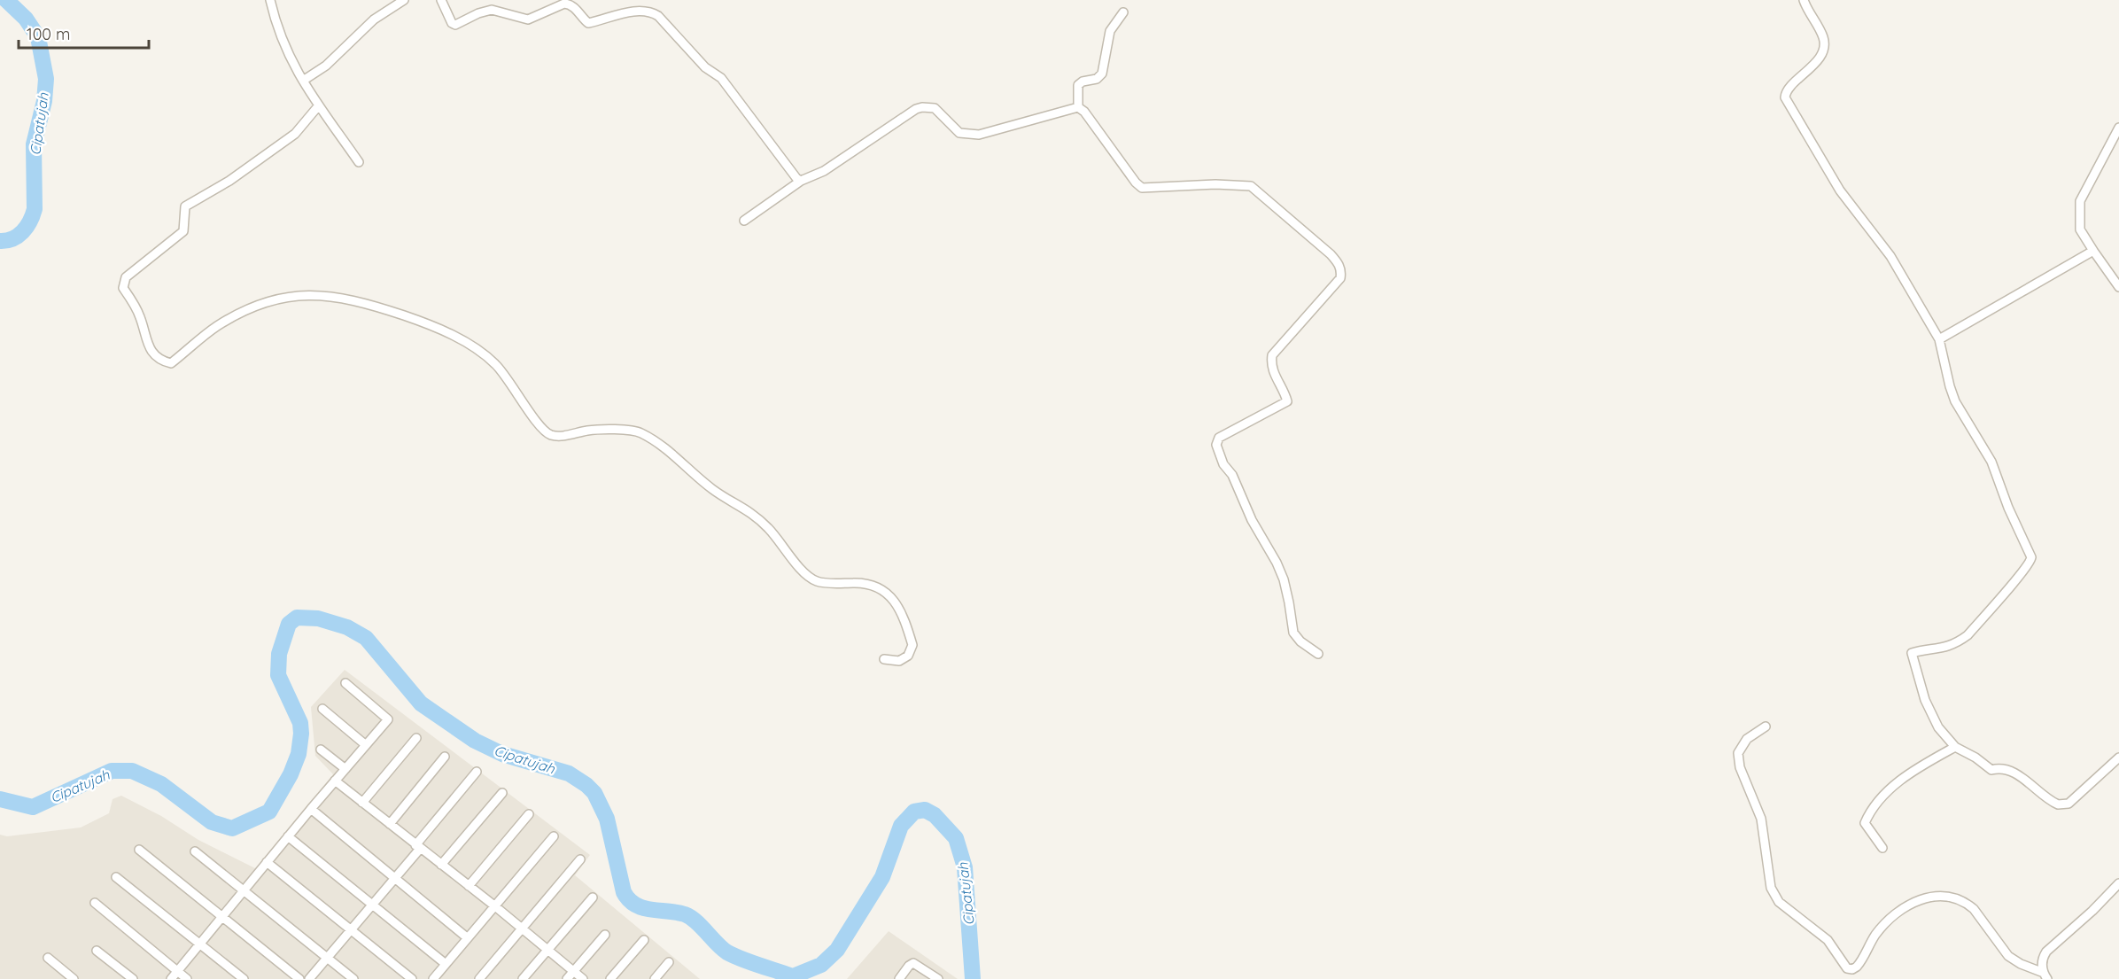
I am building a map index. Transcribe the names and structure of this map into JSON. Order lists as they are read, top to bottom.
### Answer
{
  "water": ["Cipatujah"],
  "scale_bar": "100 m"
}
